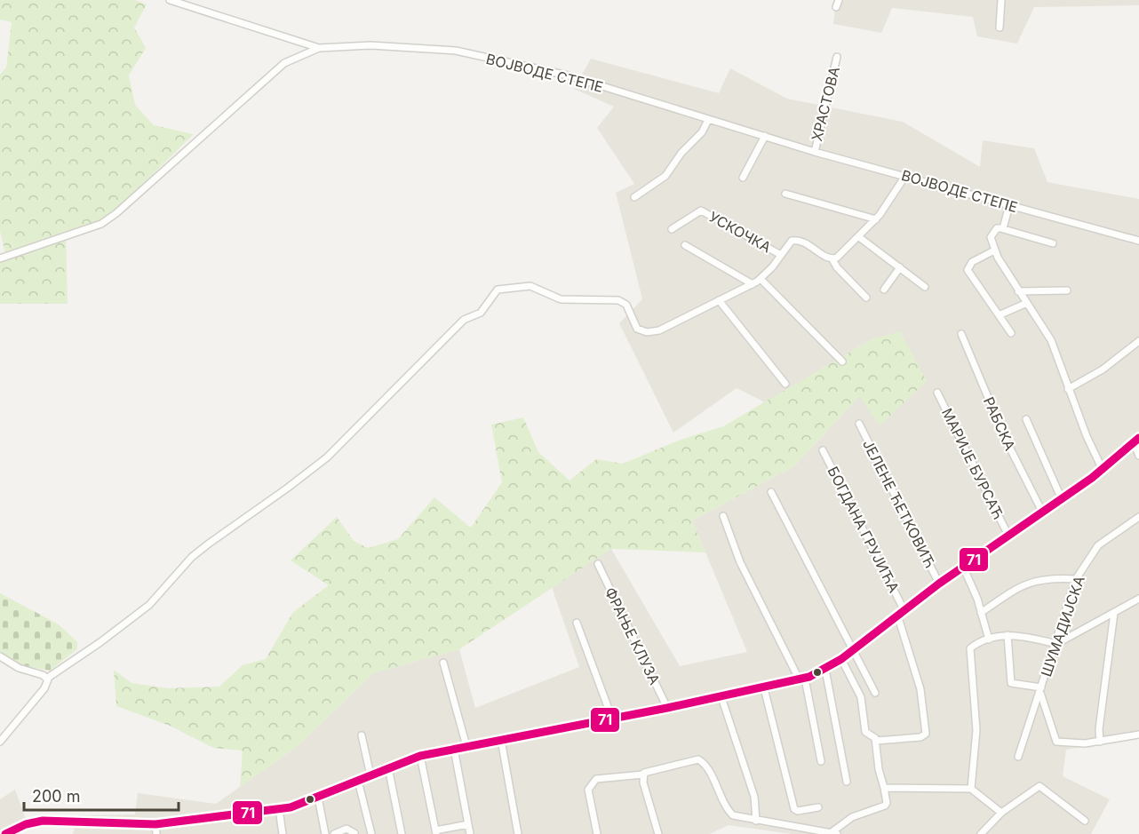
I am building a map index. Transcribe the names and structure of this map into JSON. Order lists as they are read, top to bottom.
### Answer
{
  "streets": {
    "street": [
      "ВОЈВОДЕ СТЕПЕ",
      "ХРАСТОВА",
      "УСКОЧКА",
      "РАБСКА",
      "МАРИЈЕ БУРСАЋ",
      "ЈЕЛЕНЕ ЋЕТКОВИЋ",
      "БОГДАНА ГРУЈИЋА",
      "ШУМАДИЈСКА",
      "ФРАЊЕ КЛУЗА"
    ]
  },
  "crossings": [
    ["ВОЈВОДЕ СТЕПЕ", "ХРАСТОВА"]
  ],
  "lines": ["transit line 71"],
  "scale_bar": "200 m"
}
